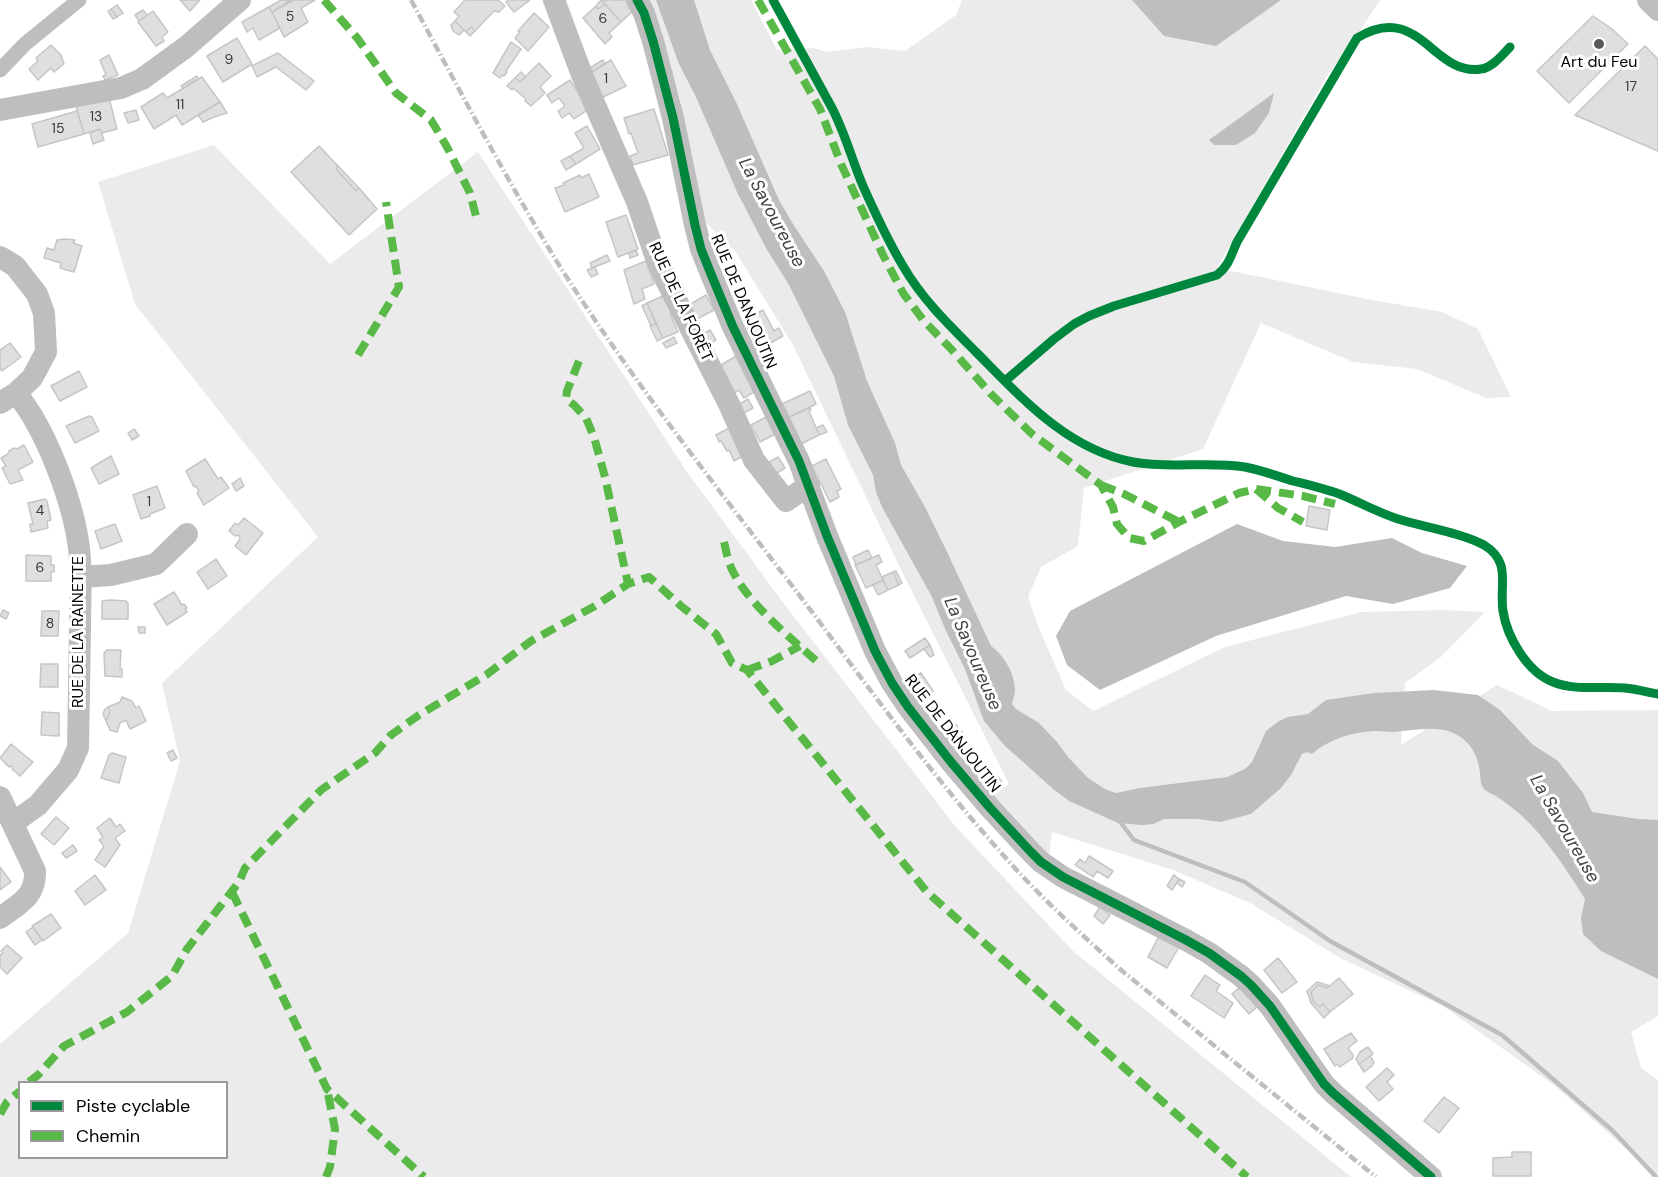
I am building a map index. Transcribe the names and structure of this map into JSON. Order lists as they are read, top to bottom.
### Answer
{
  "streets": {
    "street": ["RUE DE LA FORÊT", "RUE DE DANJOUTIN", "RUE DE LA RAINETTE"]
  },
  "crossings": [
    ["RUE DE LA FORÊT", "RUE DE DANJOUTIN"]
  ],
  "water": ["La Savoureuse"],
  "places": ["Art du Feu"],
  "house_numbers": [
    "5",
    "6",
    "9",
    "1",
    "17",
    "11",
    "13",
    "15",
    "1",
    "4",
    "6",
    "8"
  ],
  "legend": ["Piste cyclable", "Chemin"]
}
